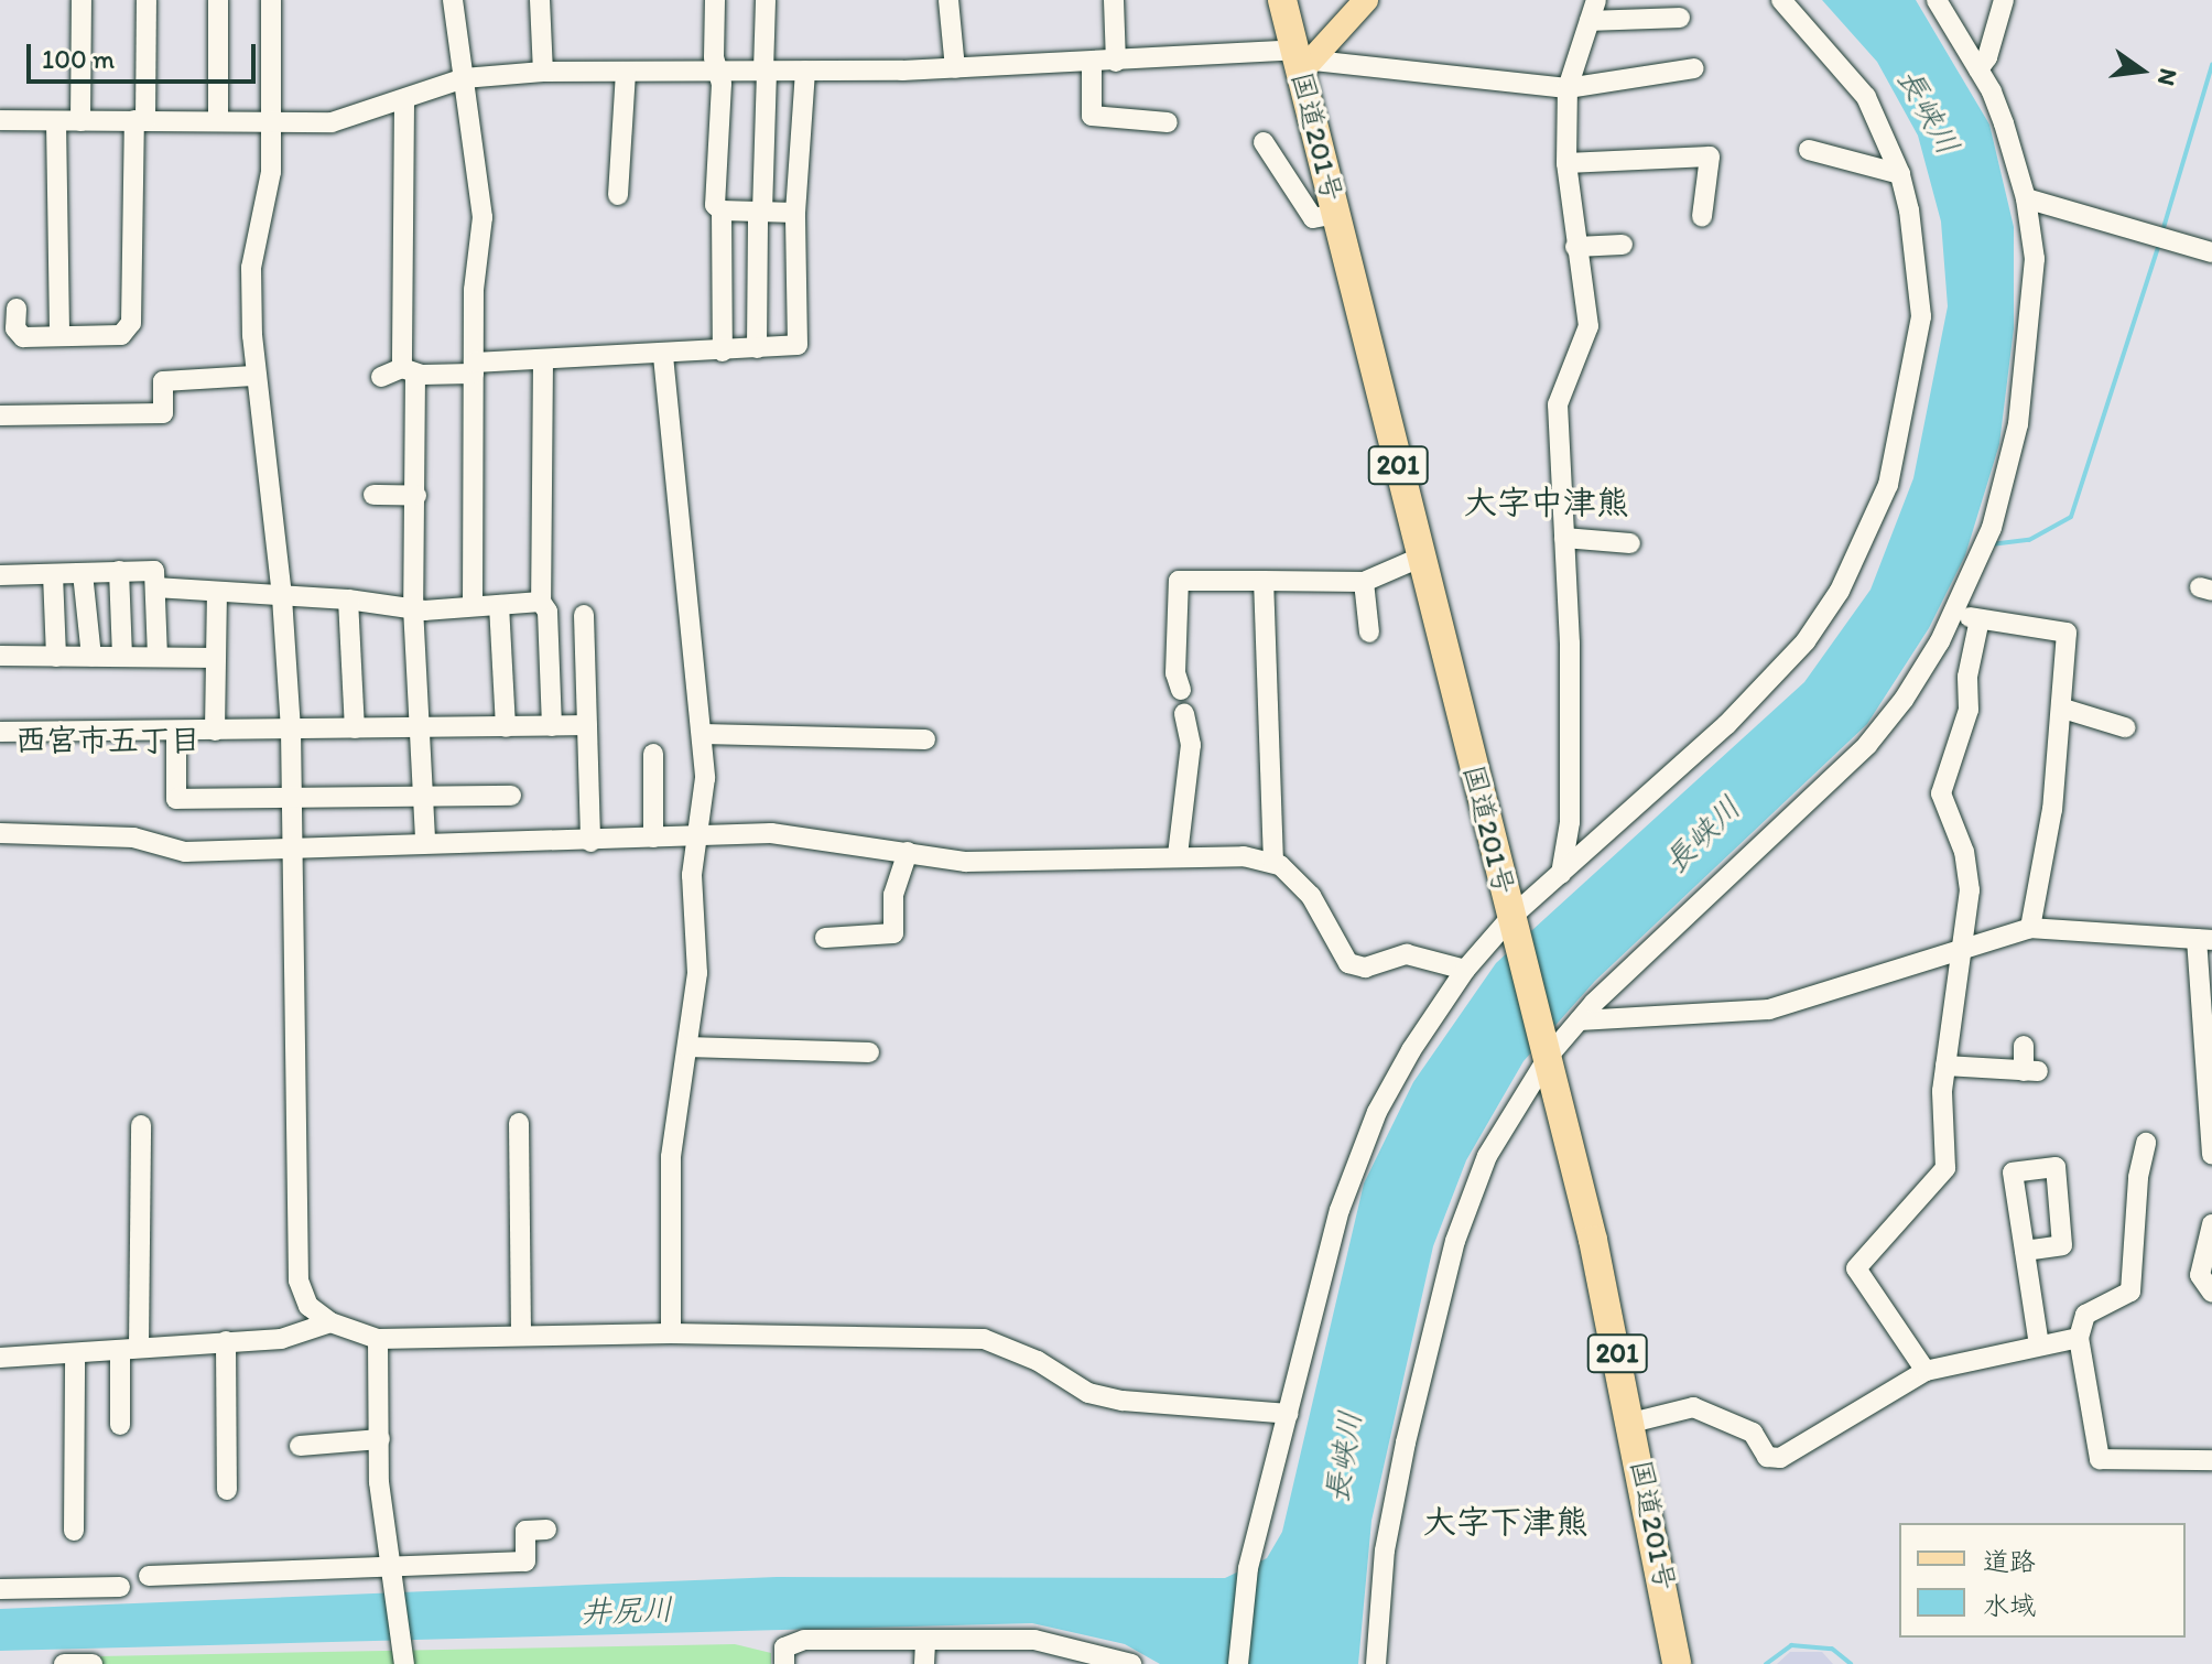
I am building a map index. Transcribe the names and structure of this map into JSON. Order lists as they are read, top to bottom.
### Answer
{
  "streets": {
    "highway": ["国道201号", "201"]
  },
  "districts": ["大字中津熊", "西宮市五丁目", "大字下津熊"],
  "water": ["長峡川", "井尻川"],
  "legend": ["道路", "水域"],
  "scale_bar": "100 m",
  "north": "right"
}
